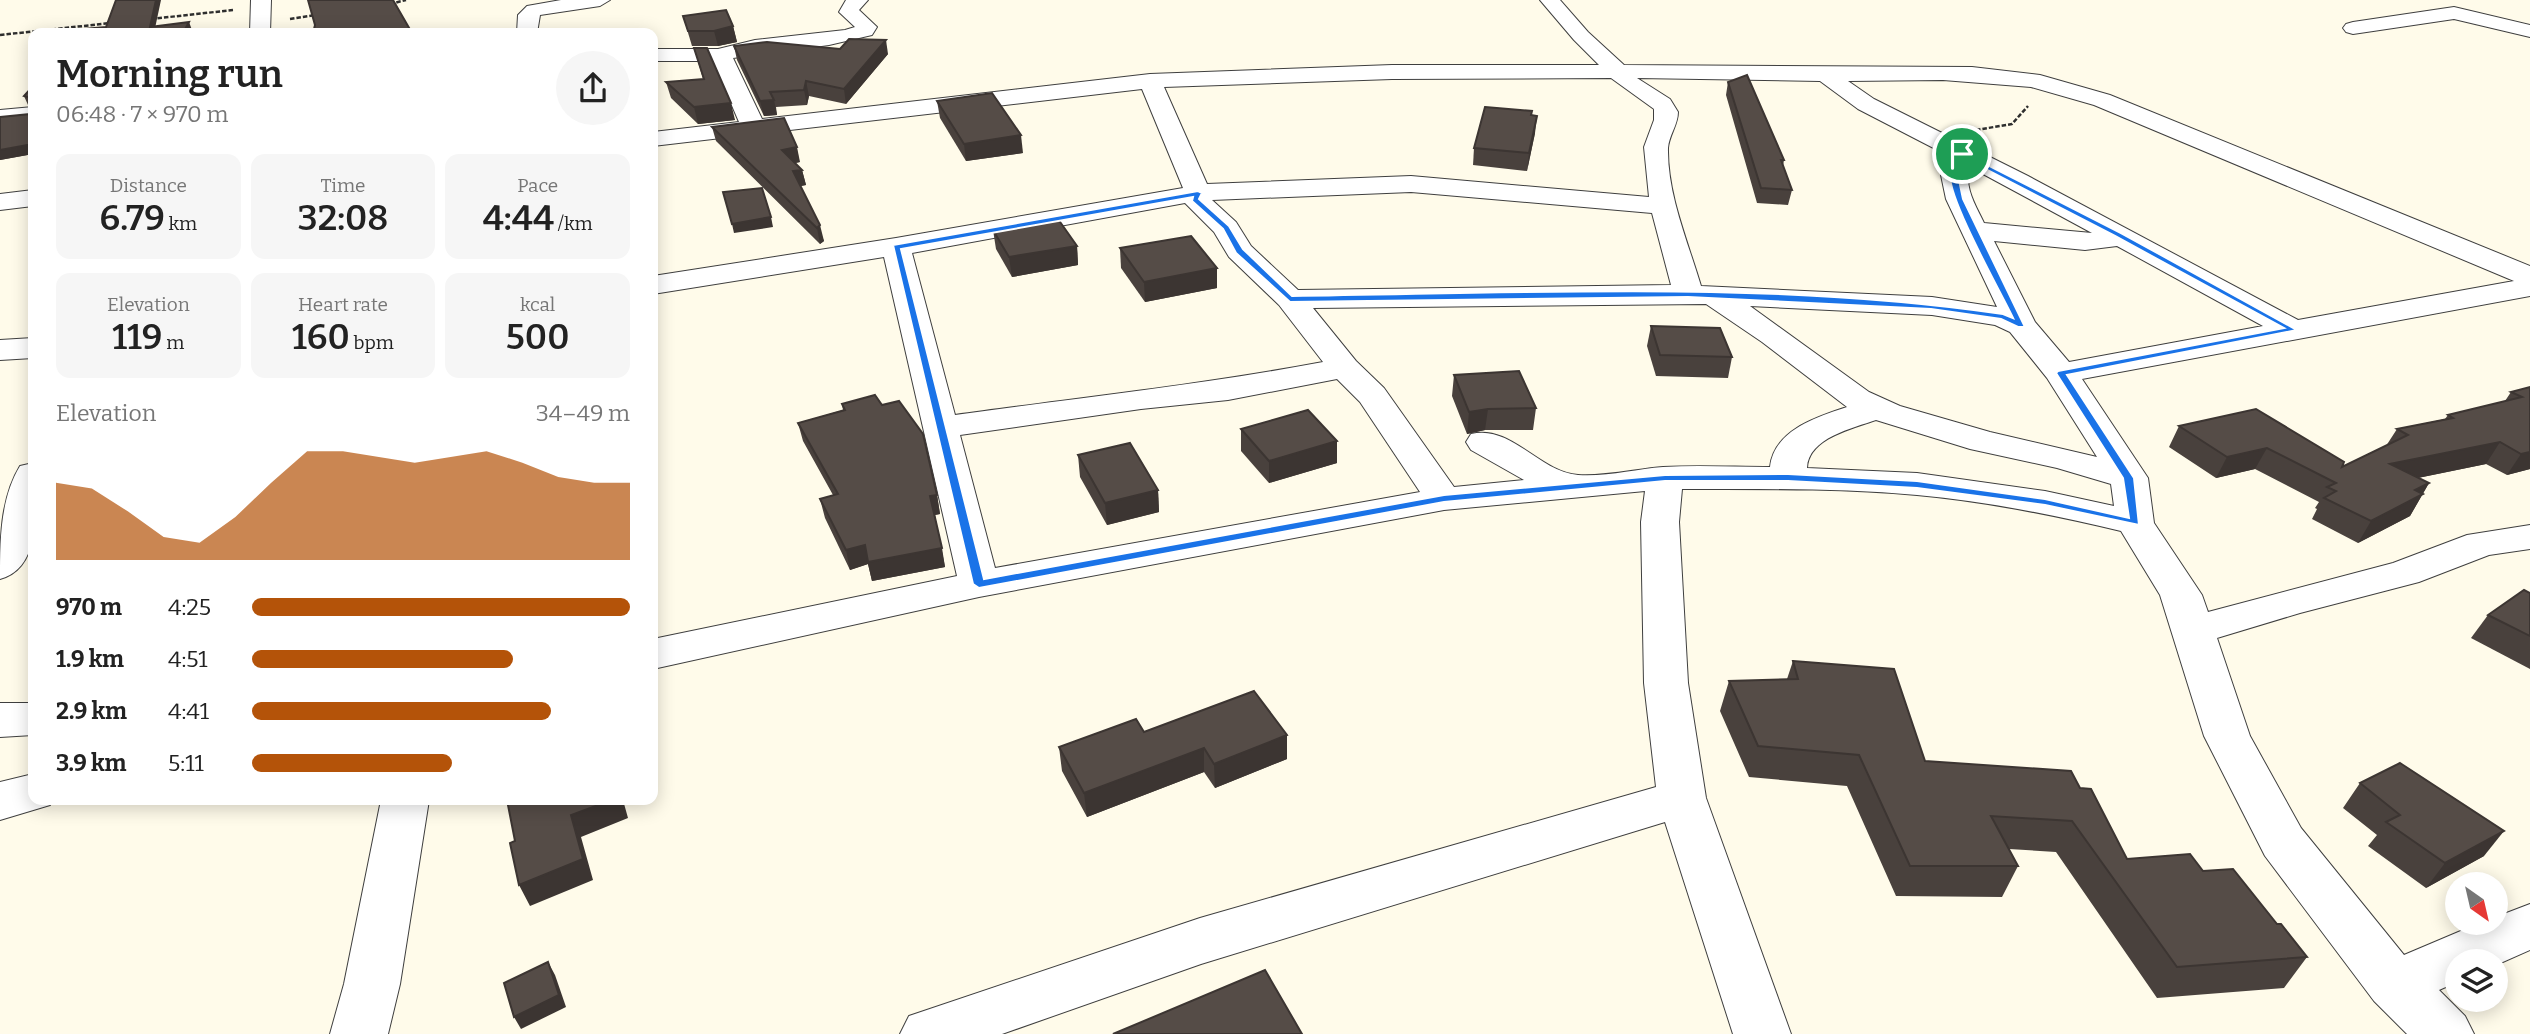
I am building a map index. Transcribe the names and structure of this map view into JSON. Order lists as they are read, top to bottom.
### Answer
{
  "north": "bottom right",
  "page": {
    "heading": ["Morning run", "06:48 · 7 × 970 m"],
    "stats": [
      ["Distance", "6.79 km"],
      ["Time", "32:08"],
      ["Pace", "4:44 /km"],
      ["Elevation", "119 m"],
      ["Heart rate", "160 bpm"],
      ["kcal", "500"]
    ],
    "chart": ["Elevation", "34–49 m"],
    "list": [
      {
        "name": "970 m",
        "note": "4:25"
      },
      {
        "name": "1.9 km",
        "note": "4:51"
      },
      {
        "name": "2.9 km",
        "note": "4:41"
      },
      {
        "name": "3.9 km",
        "note": "5:11"
      }
    ]
  }
}
